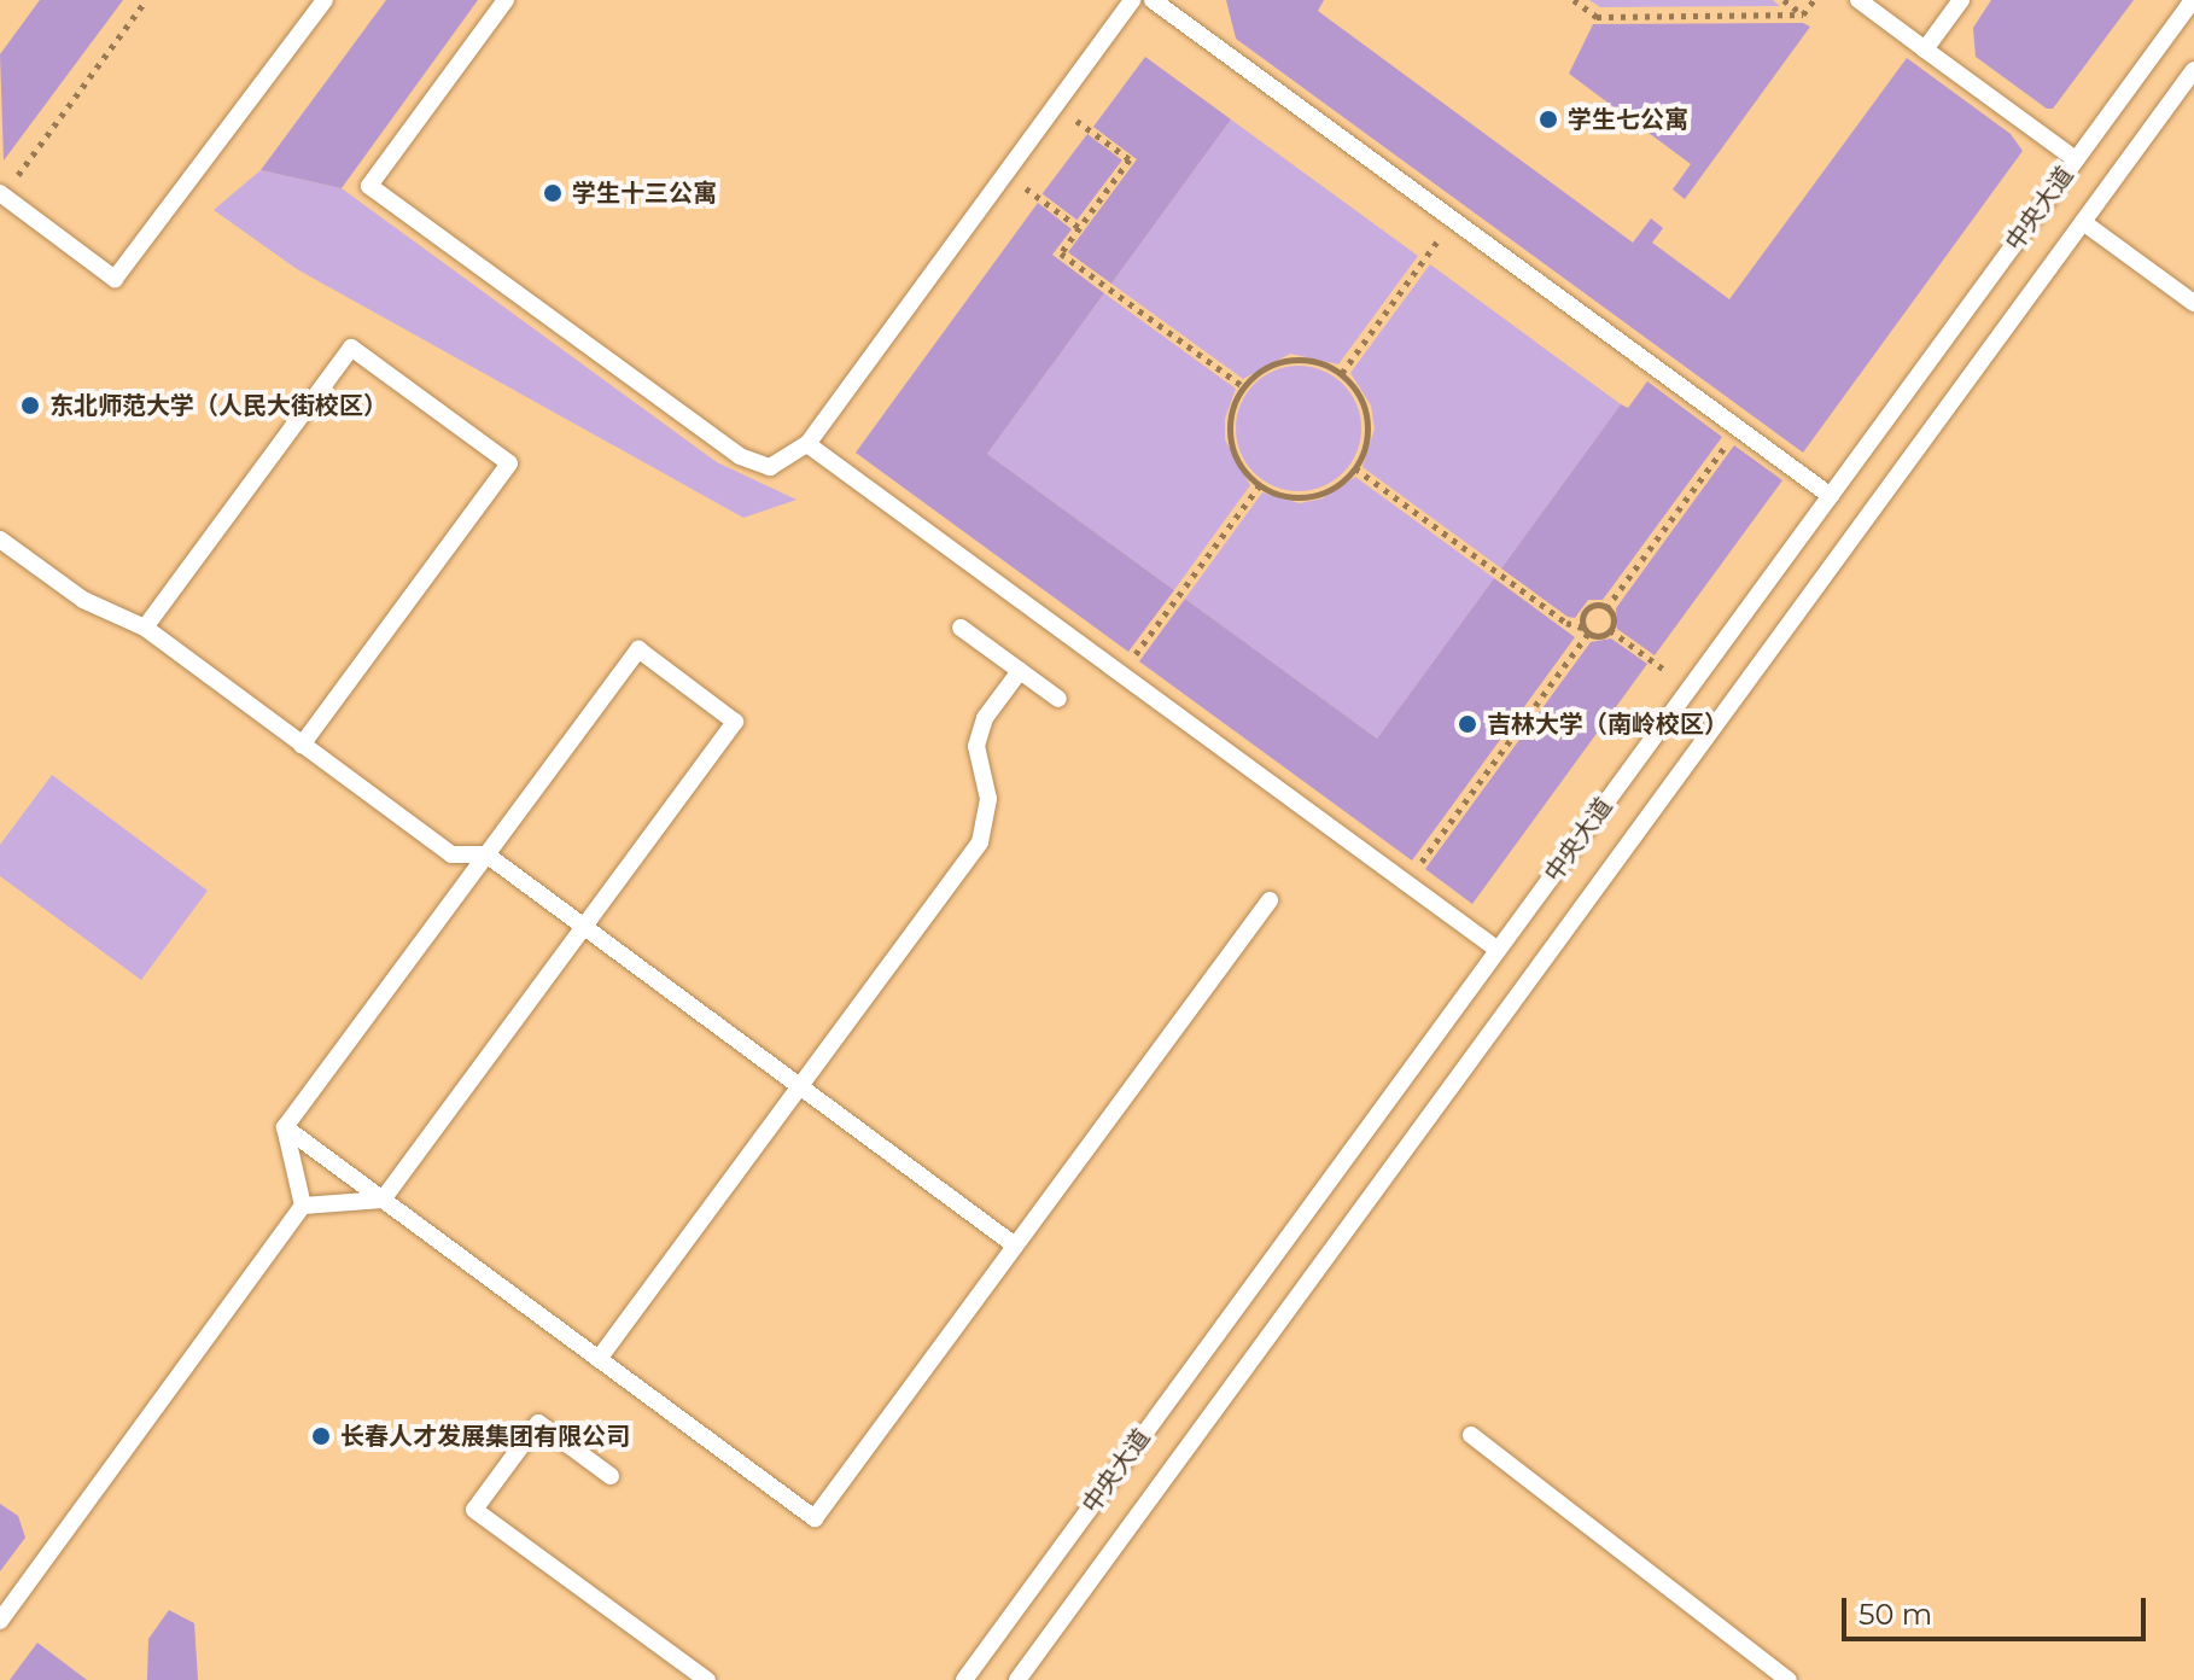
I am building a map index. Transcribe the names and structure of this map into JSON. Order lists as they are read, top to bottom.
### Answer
{
  "streets": {
    "lane": ["中央大道"]
  },
  "places": [
    "学生七公寓",
    "学生十三公寓",
    "东北师范大学（人民大街校区）",
    "吉林大学（南岭校区）",
    "长春人才发展集团有限公司"
  ],
  "scale_bar": "50 m"
}
